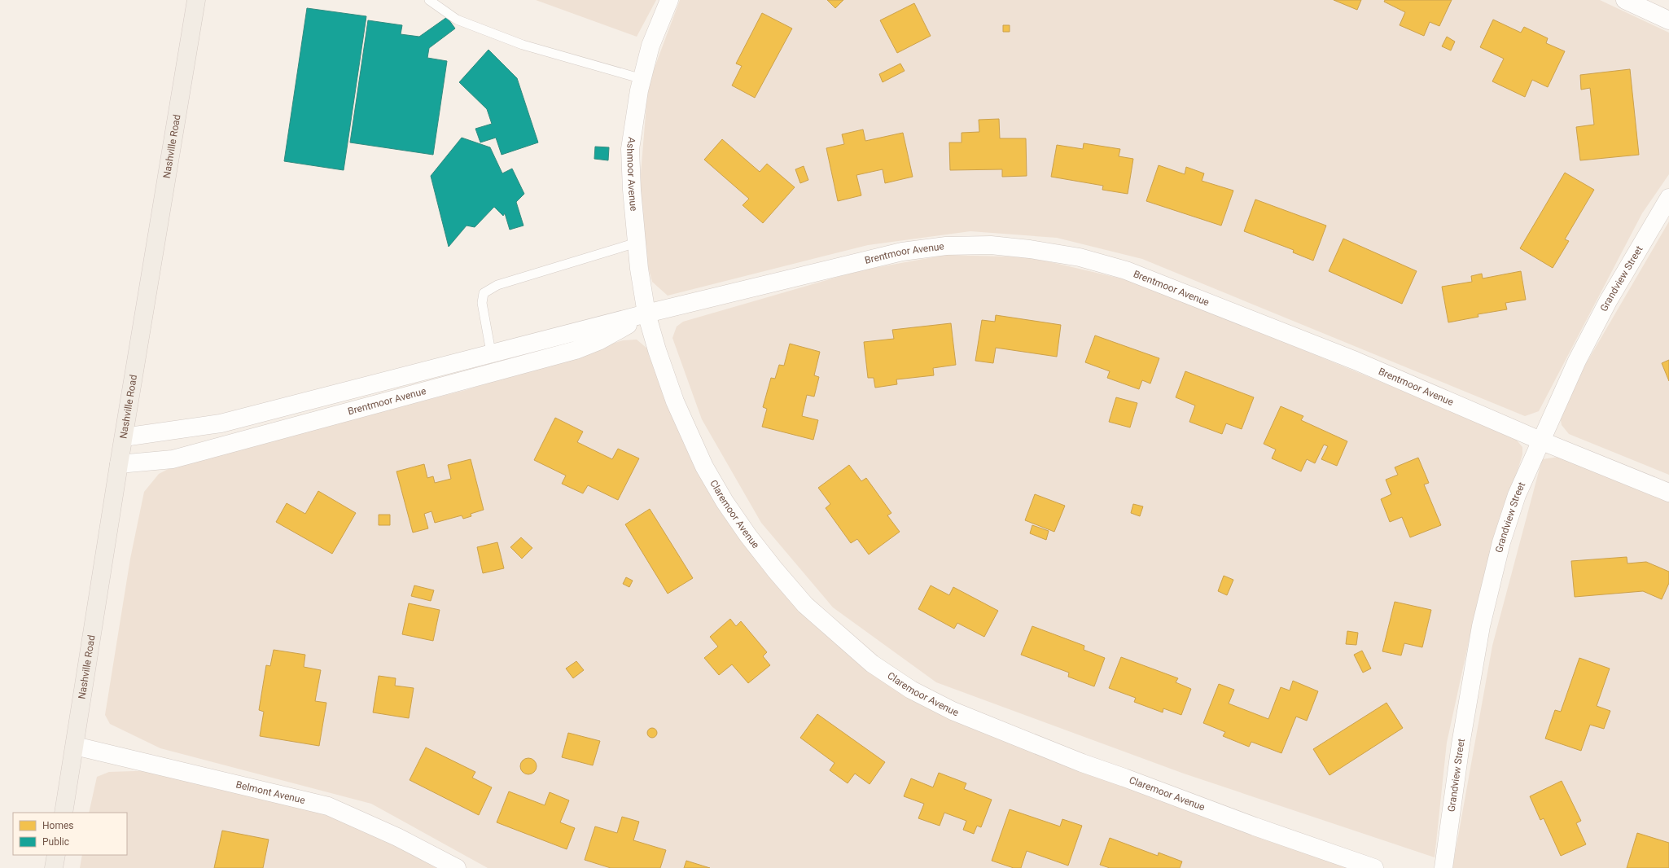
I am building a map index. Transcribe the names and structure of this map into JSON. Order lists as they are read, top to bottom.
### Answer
{
  "streets": {
    "main road": ["Nashville Road"],
    "street": [
      "Ashmoor Avenue",
      "Brentmoor Avenue",
      "Grandview Street",
      "Claremoor Avenue",
      "Belmont Avenue"
    ]
  },
  "crossings": [
    ["Nashville Road", "Brentmoor Avenue"],
    ["Nashville Road", "Belmont Avenue"],
    ["Ashmoor Avenue", "Brentmoor Avenue"],
    ["Ashmoor Avenue", "Claremoor Avenue"],
    ["Brentmoor Avenue", "Grandview Street"],
    ["Brentmoor Avenue", "Claremoor Avenue"]
  ],
  "legend": ["Homes", "Public"]
}
